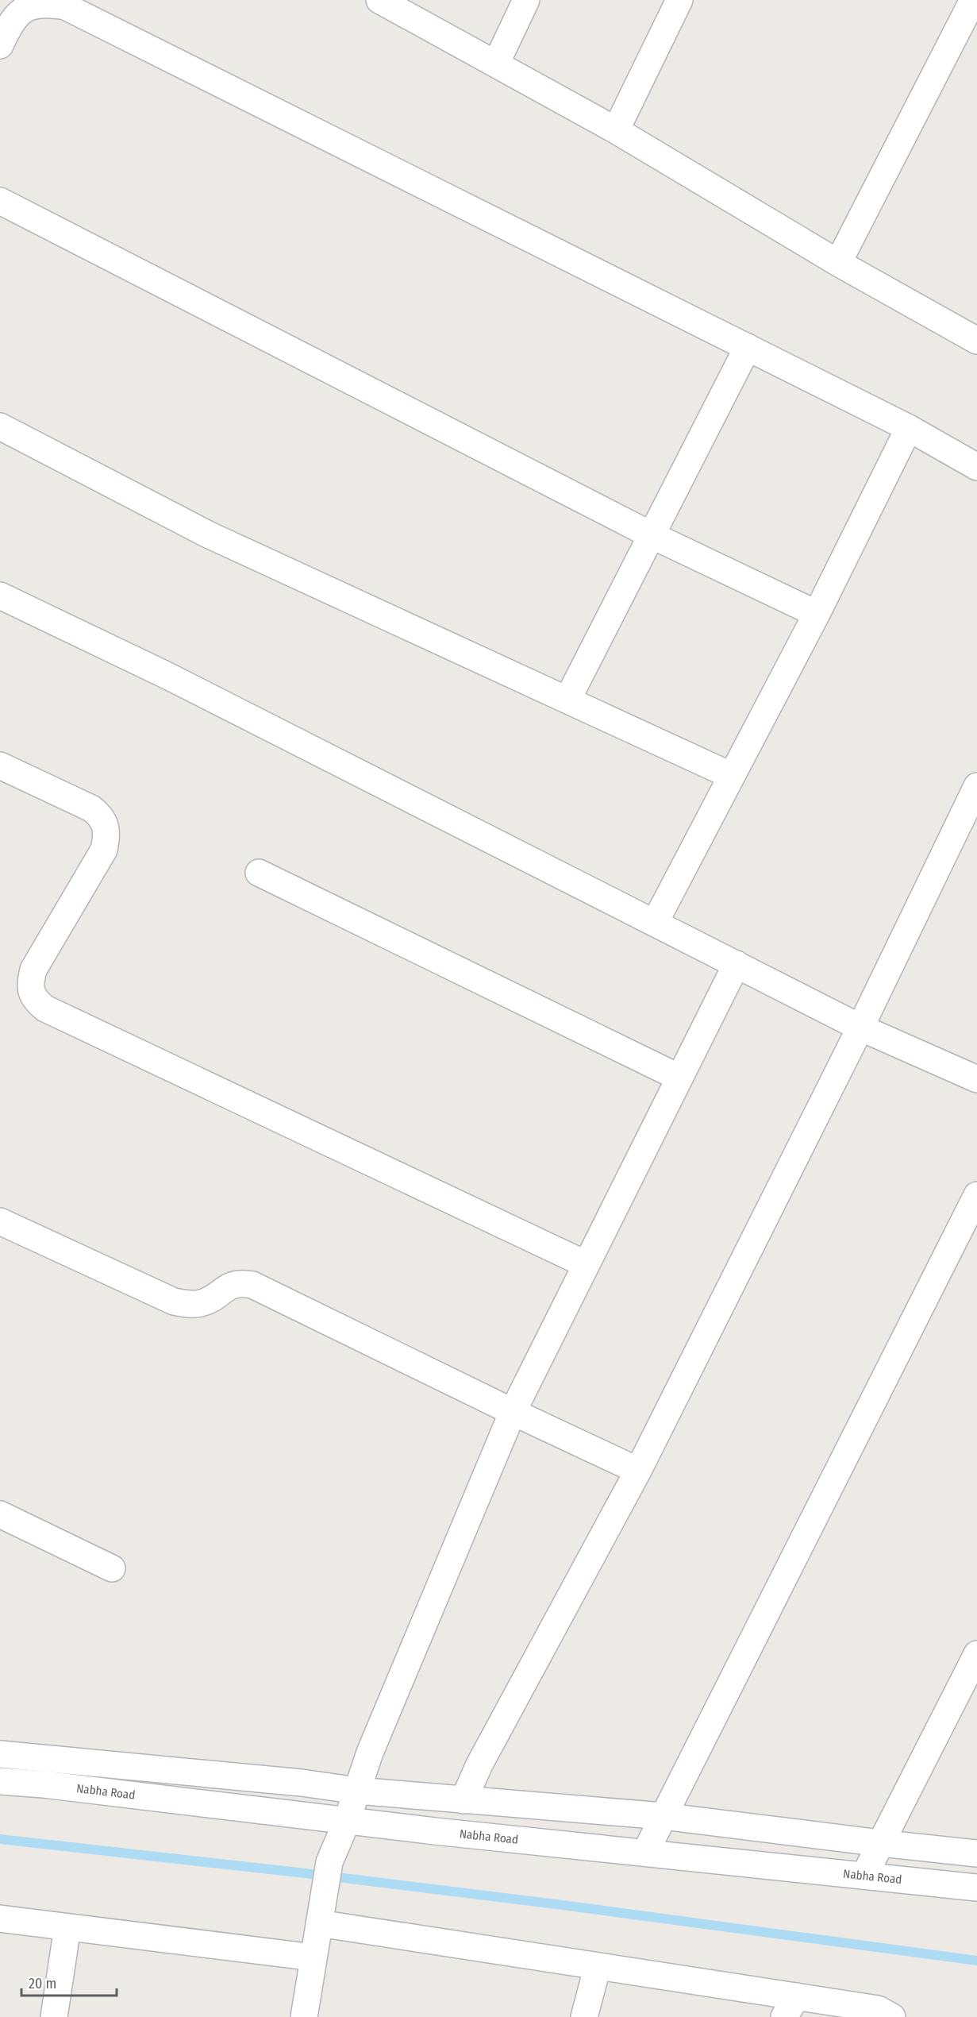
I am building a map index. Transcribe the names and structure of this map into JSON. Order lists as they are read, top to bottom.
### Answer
{
  "streets": {
    "street": ["Nabha Road"]
  },
  "scale_bar": "20 m"
}
